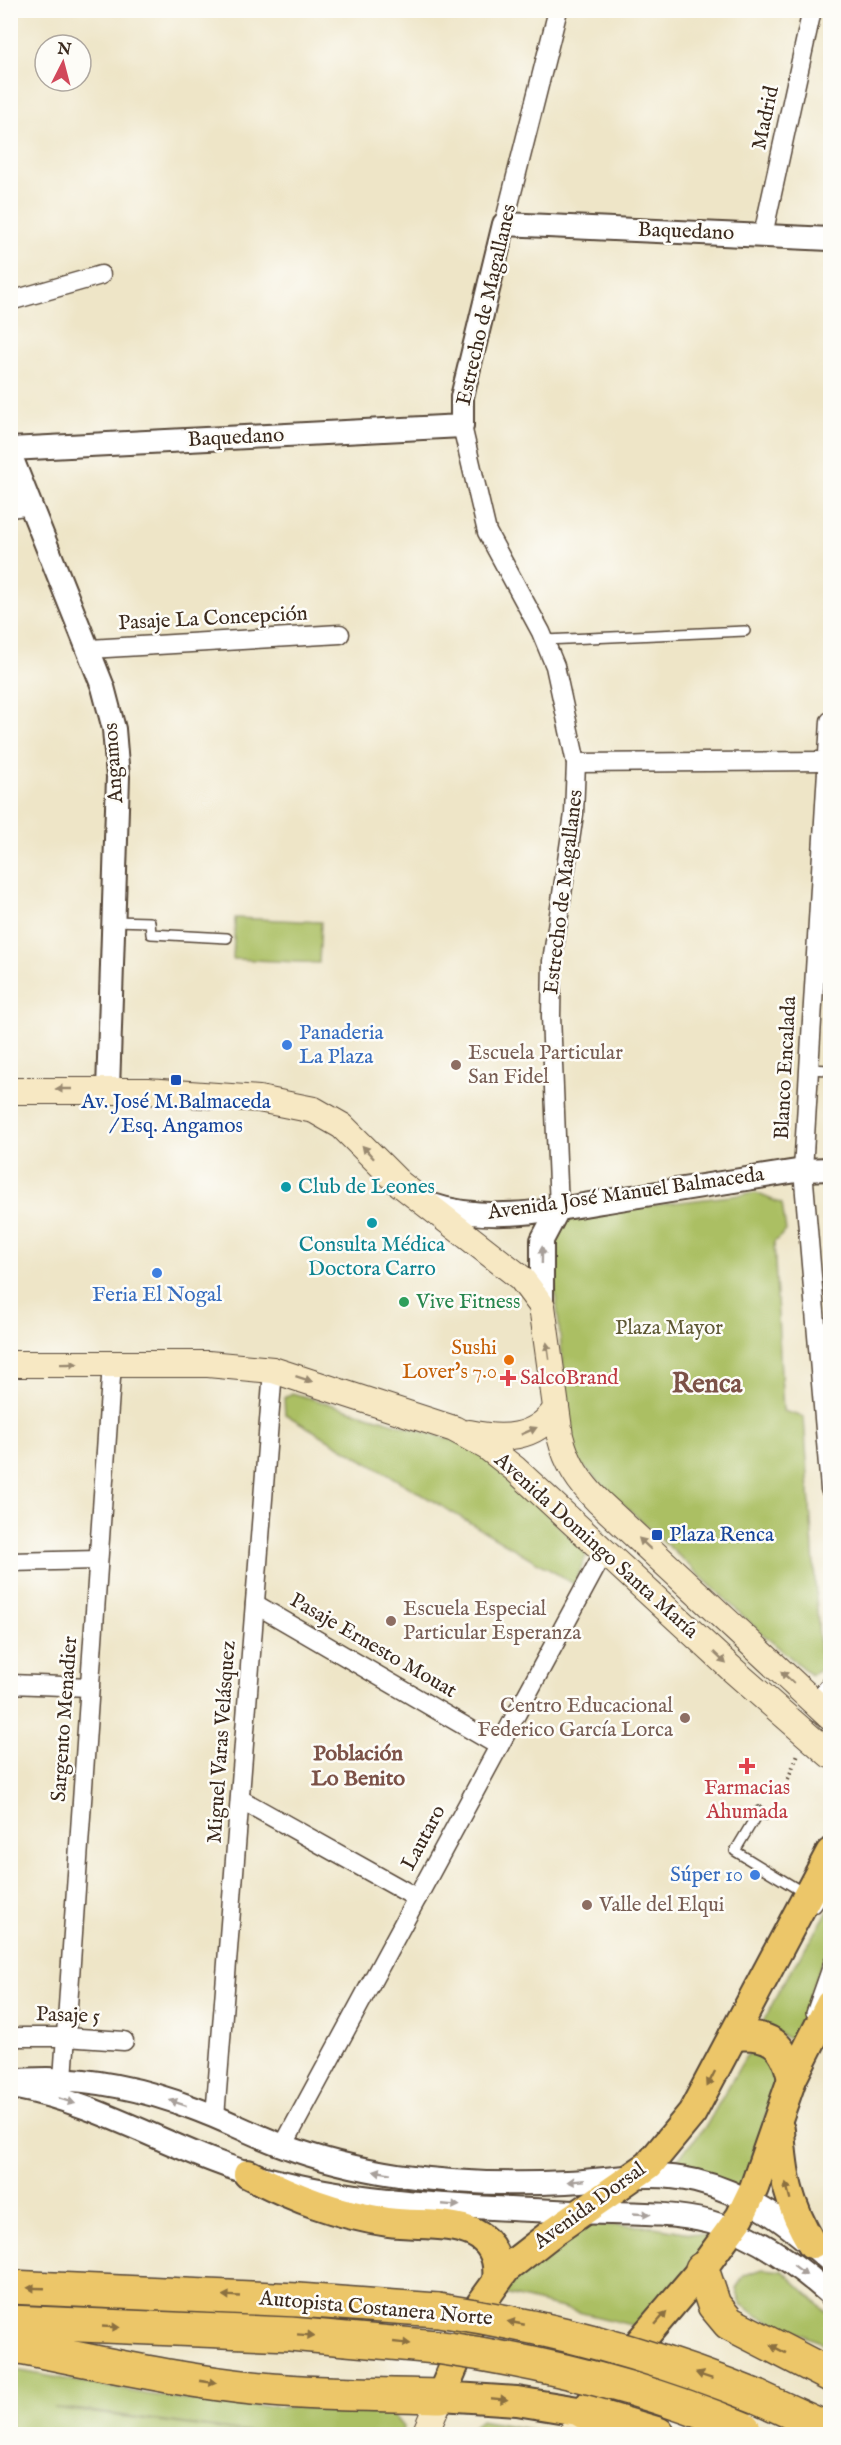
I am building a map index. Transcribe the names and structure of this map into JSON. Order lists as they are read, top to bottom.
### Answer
{
  "streets": {
    "highway": ["Autopista Costanera Norte"],
    "main road": ["Avenida José Manuel Balmaceda", "Avenida Domingo Santa María", "Avenida Dorsal"],
    "street": [
      "Madrid",
      "Baquedano",
      "Estrecho de Magallanes",
      "Pasaje La Concepción",
      "Angamos",
      "Blanco Encalada",
      "Pasaje Ernesto Mouat",
      "Sargento Menadier",
      "Miguel Varas Velásquez",
      "Lautaro",
      "Pasaje 5"
    ]
  },
  "crossings": [
    ["Madrid", "Baquedano"],
    ["Baquedano", "Estrecho de Magallanes"],
    ["Estrecho de Magallanes", "Blanco Encalada"],
    ["Estrecho de Magallanes", "Avenida José Manuel Balmaceda"],
    ["Pasaje La Concepción", "Angamos"],
    ["Angamos", "Avenida José Manuel Balmaceda"],
    ["Blanco Encalada", "Avenida José Manuel Balmaceda"],
    ["Avenida José Manuel Balmaceda", "Avenida Domingo Santa María"],
    ["Avenida Domingo Santa María", "Sargento Menadier"],
    ["Avenida Domingo Santa María", "Miguel Varas Velásquez"],
    ["Avenida Domingo Santa María", "Lautaro"],
    ["Pasaje Ernesto Mouat", "Miguel Varas Velásquez"],
    ["Pasaje Ernesto Mouat", "Lautaro"],
    ["Sargento Menadier", "Pasaje 5"]
  ],
  "one_way": ["Avenida José Manuel Balmaceda"],
  "districts": ["Renca", "Población Lo Benito"],
  "parks": ["Plaza Mayor"],
  "places": {
    "other": [
      "Panaderia La Plaza",
      "Escuela Particular San Fidel",
      "Club de Leones",
      "Consulta Médica Doctora Carro",
      "Feria El Nogal",
      "Vive Fitness",
      "Sushi Lover's 7.0",
      "Escuela Especial Particular Esperanza",
      "Centro Educacional Federico García Lorca",
      "Súper 10",
      "Valle del Elqui"
    ],
    "transit": ["Av. José M.Balmaceda / Esq. Angamos", "Plaza Renca"],
    "health": ["SalcoBrand", "Farmacias Ahumada"]
  },
  "north": "top"
}
